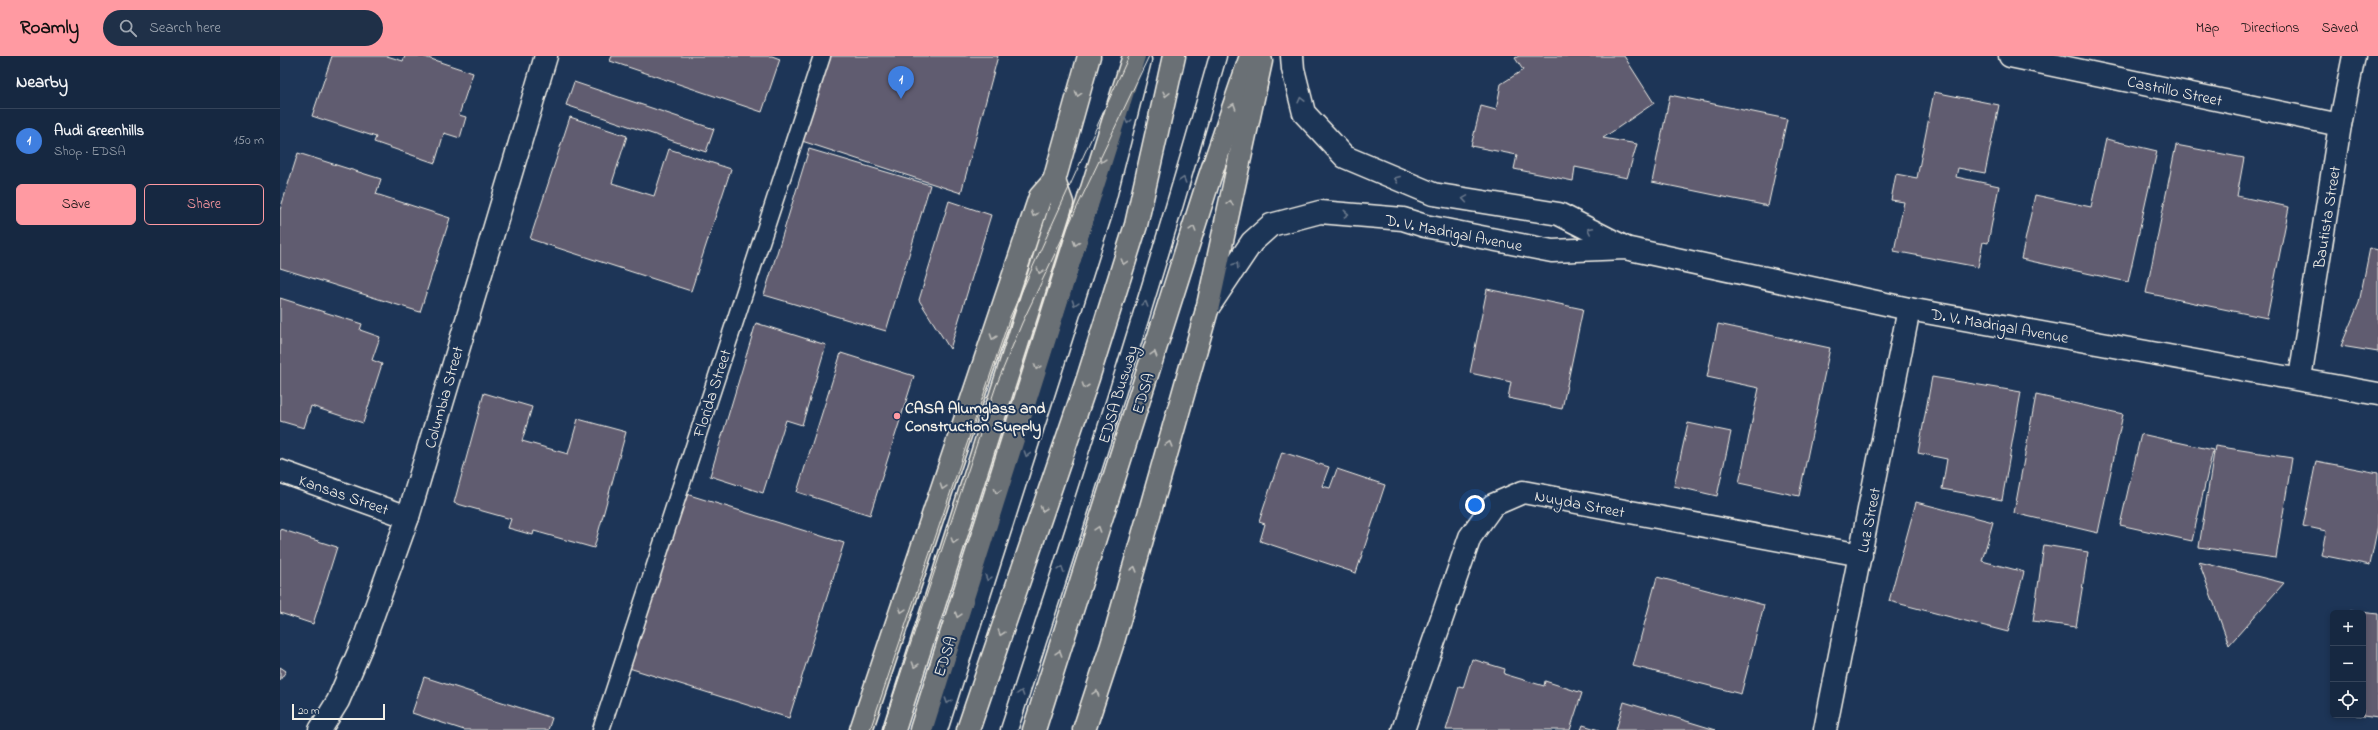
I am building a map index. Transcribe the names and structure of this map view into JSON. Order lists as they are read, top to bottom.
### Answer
{
  "streets": {
    "highway": ["EDSA"],
    "street": [
      "Castrillo Street",
      "Bautista Street",
      "D. V. Madrigal Avenue",
      "Columbia Street",
      "Kansas Street",
      "Nuyda Street",
      "Luz Street"
    ],
    "lane": ["Florida Street", "EDSA Busway"]
  },
  "crossings": [
    ["Castrillo Street", "Bautista Street"],
    ["Bautista Street", "D. V. Madrigal Avenue"],
    ["D. V. Madrigal Avenue", "Luz Street"],
    ["Columbia Street", "Kansas Street"],
    ["Nuyda Street", "Luz Street"]
  ],
  "places": ["CASA Alumglass and Construction Supply"],
  "scale_bar": "20 m",
  "page": {
    "header": "Roamly",
    "search": "Search here",
    "nav": ["Map", "Directions", "Saved"],
    "heading": "Nearby",
    "pins": "1",
    "list": [
      {
        "mark": "1",
        "name": "Audi Greenhills",
        "note": "Shop · EDSA",
        "value": "150 m"
      }
    ],
    "buttons": ["Save", "Share"],
    "map_buttons": ["+", "−"],
    "scale": "20 m"
  }
}
